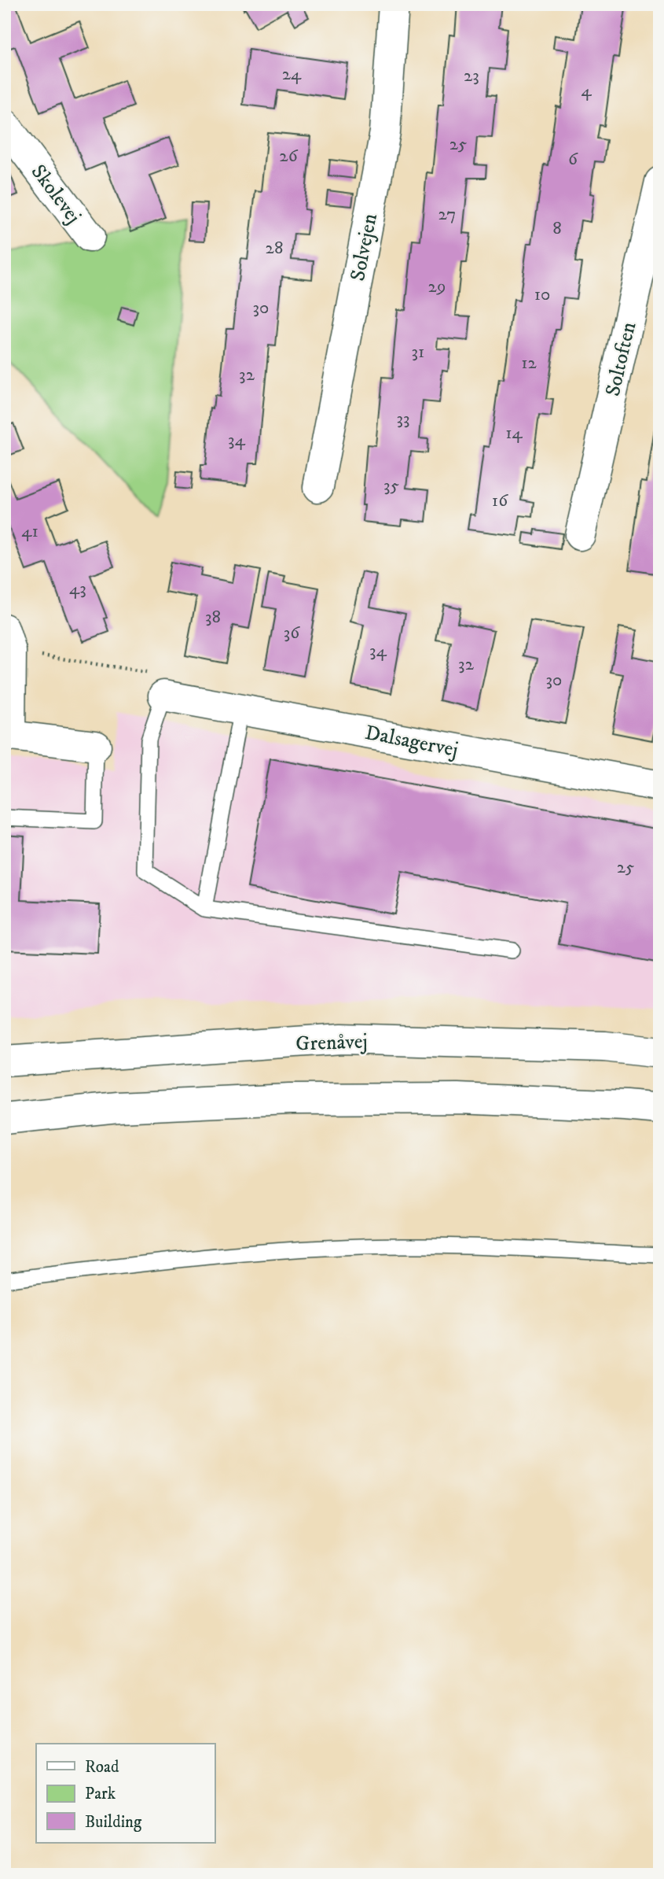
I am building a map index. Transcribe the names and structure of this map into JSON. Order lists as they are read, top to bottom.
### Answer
{
  "streets": {
    "street": [
      "Skolevej",
      "Solvejen",
      "Soltoften",
      "Dalsagervej",
      "Grenåvej"
    ]
  },
  "house_numbers": [
    "24",
    "23",
    "4",
    "25",
    "26",
    "6",
    "27",
    "8",
    "28",
    "29",
    "10",
    "30",
    "31",
    "12",
    "32",
    "33",
    "14",
    "34",
    "35",
    "16",
    "41",
    "43",
    "38",
    "36",
    "34",
    "32",
    "30",
    "25"
  ],
  "legend": ["Road", "Park", "Building"]
}
